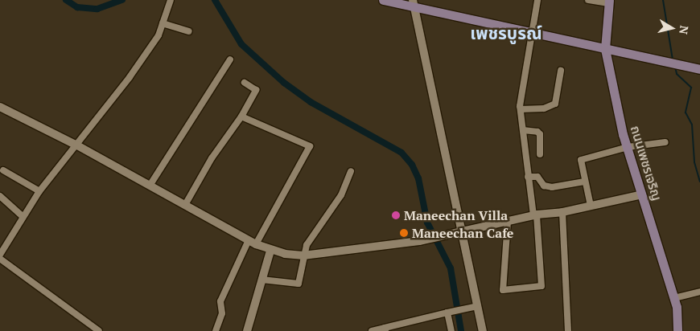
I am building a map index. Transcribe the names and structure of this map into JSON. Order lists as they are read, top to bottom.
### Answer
{
  "streets": {
    "main road": ["ถนนเพชรเจริญ"]
  },
  "districts": ["เพชรบูรณ์"],
  "places": ["Maneechan Villa", "Maneechan Cafe"],
  "north": "right"
}
